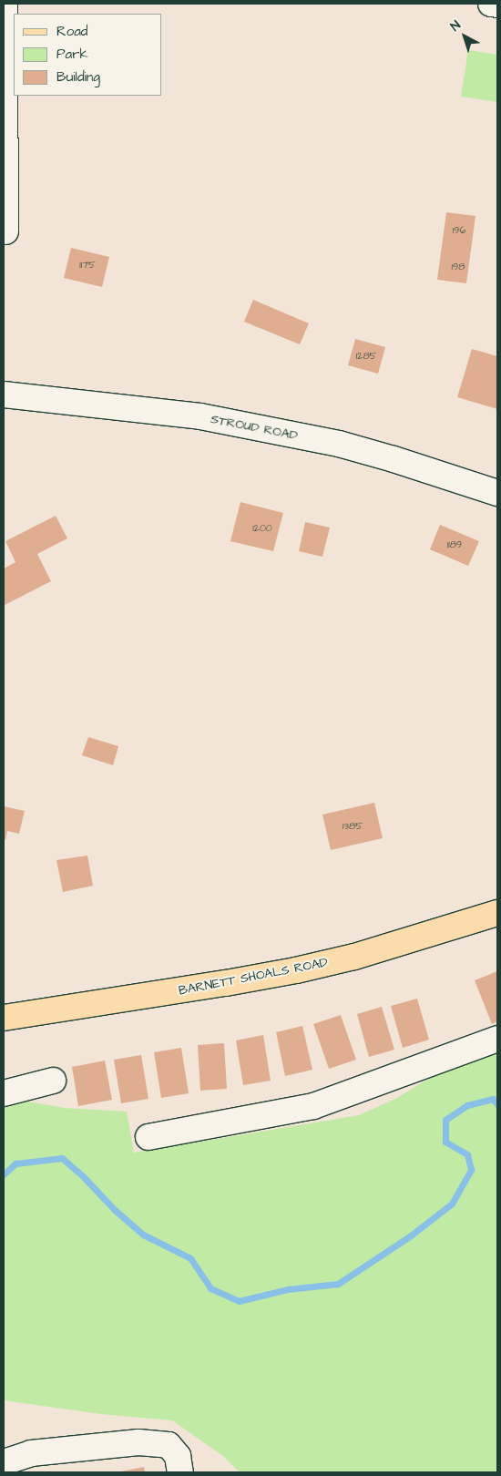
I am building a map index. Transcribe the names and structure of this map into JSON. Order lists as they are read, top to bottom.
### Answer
{
  "streets": {
    "main road": ["BARNETT SHOALS ROAD"],
    "street": ["STROUD ROAD"]
  },
  "house_numbers": [
    "196",
    "1175",
    "198",
    "1285",
    "1200",
    "1189",
    "1385"
  ],
  "legend": ["Road", "Park", "Building"],
  "north": "top left"
}
